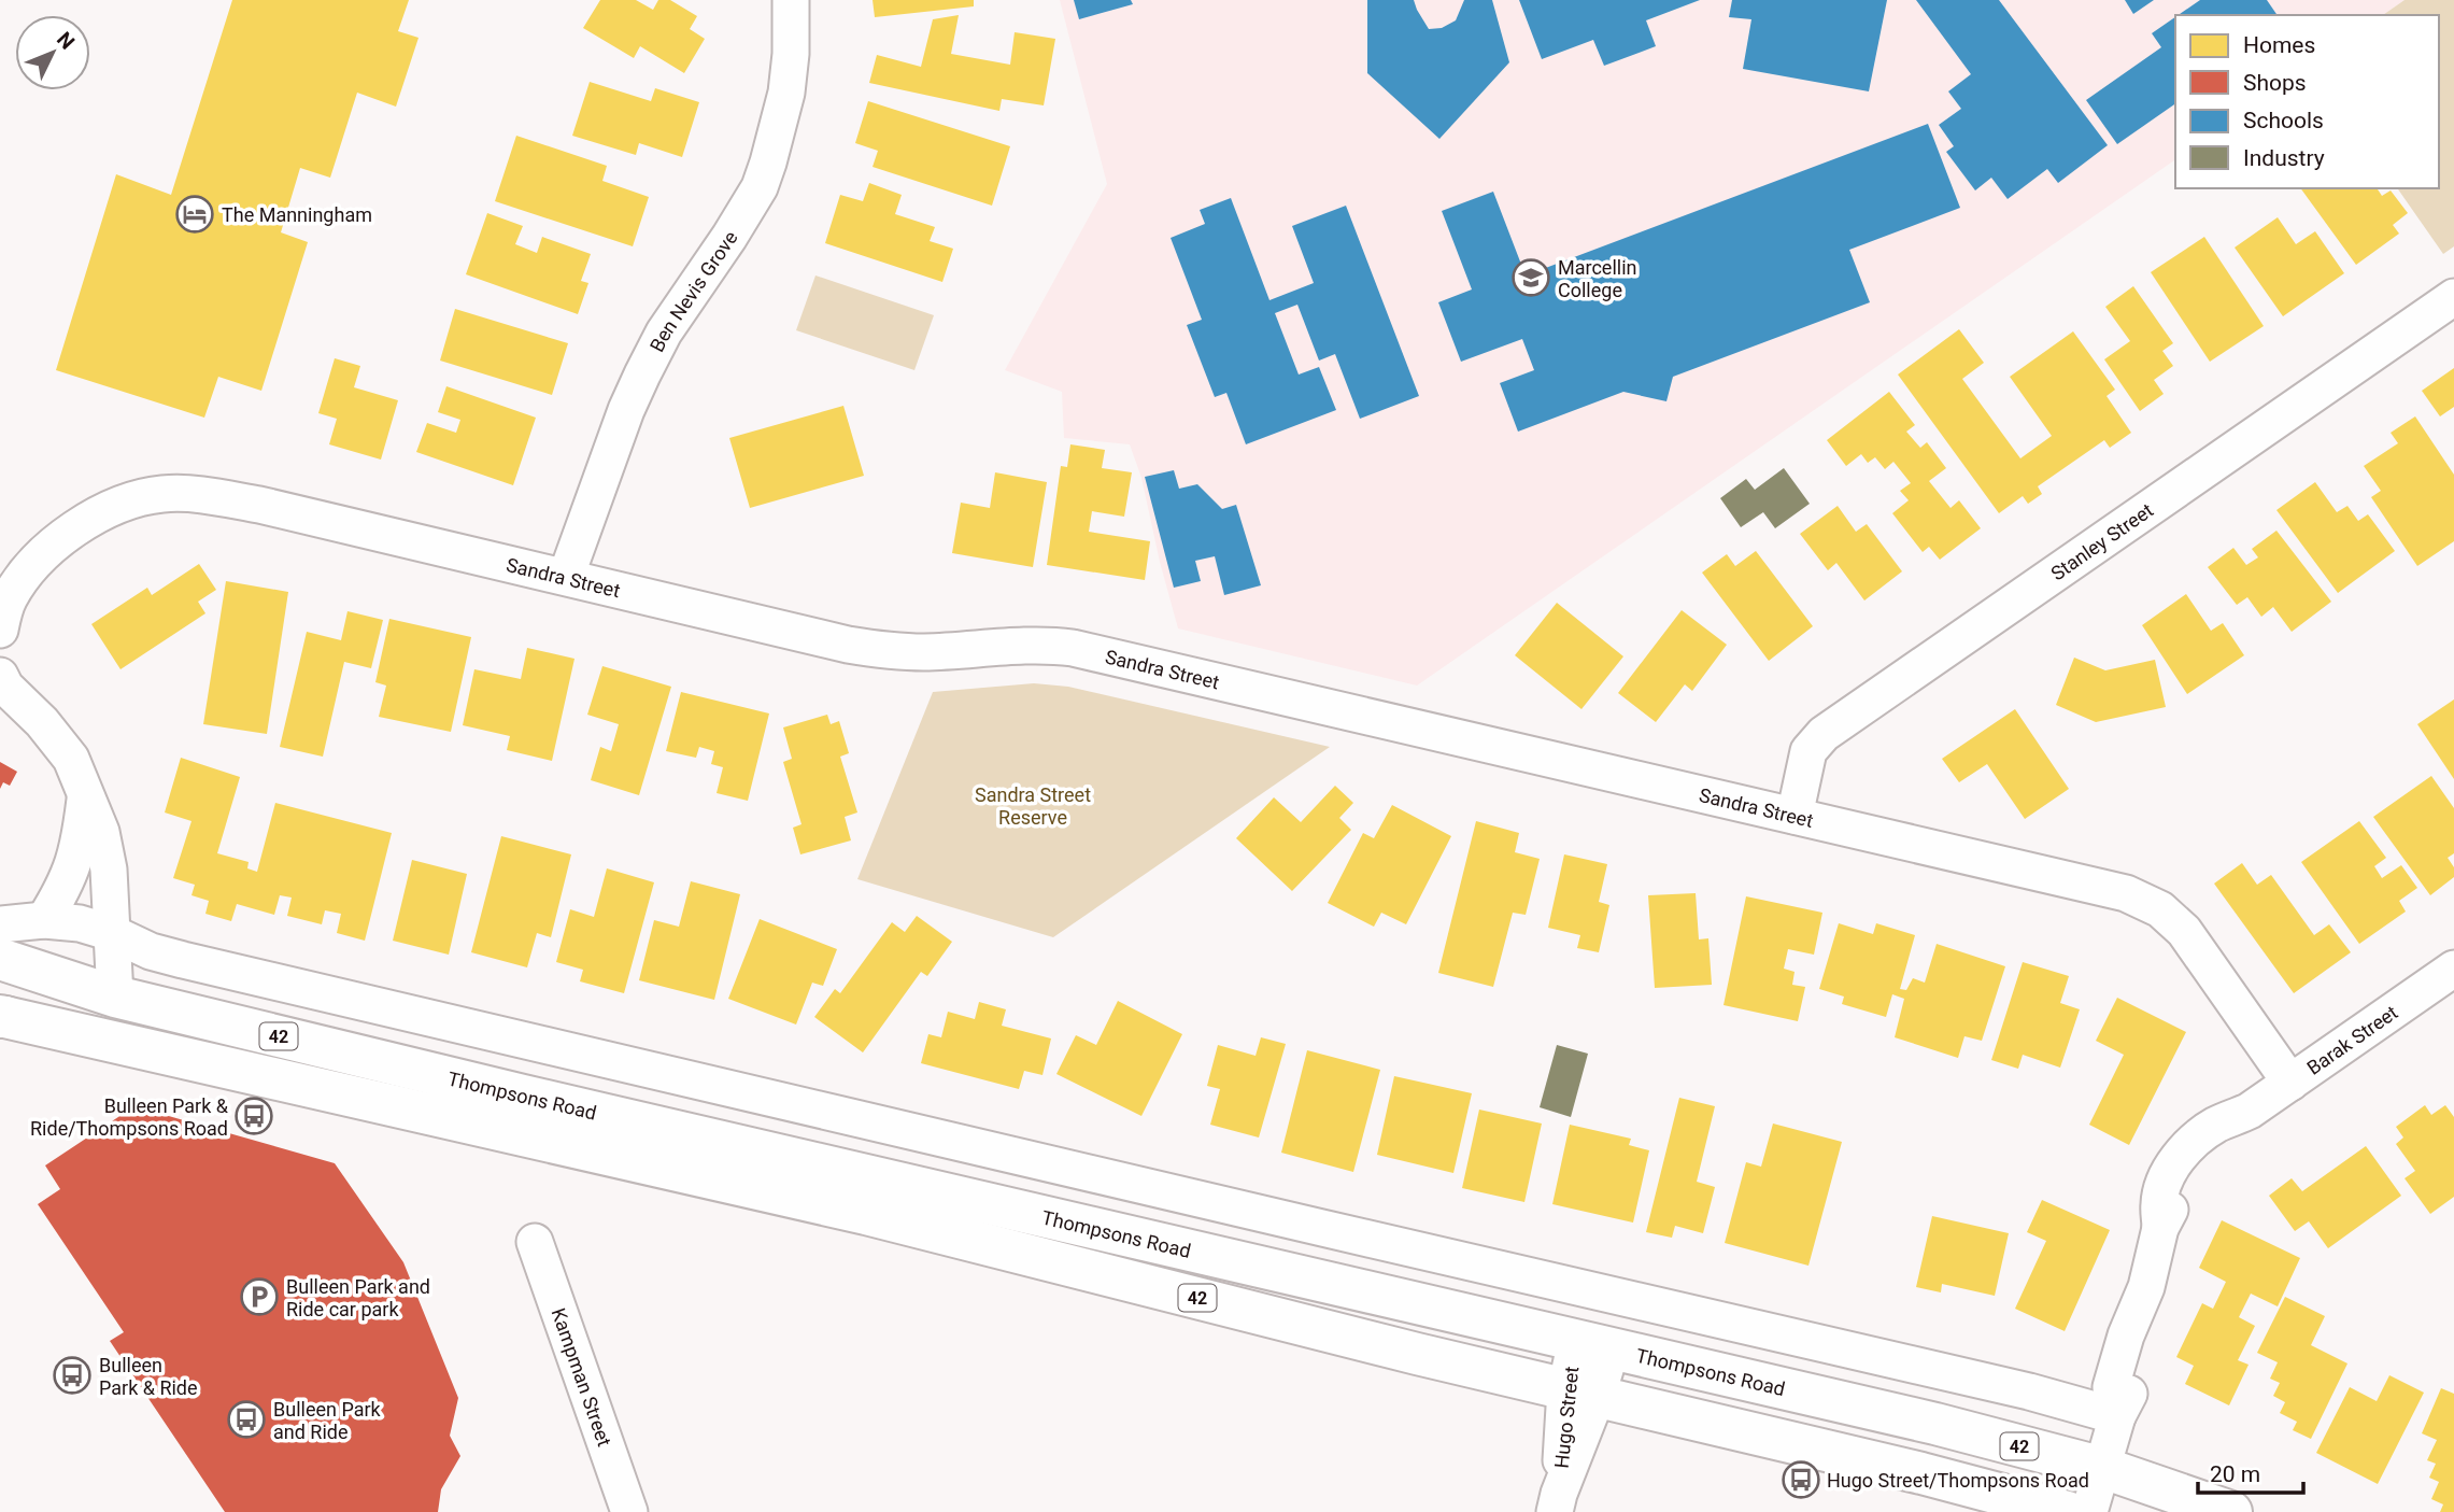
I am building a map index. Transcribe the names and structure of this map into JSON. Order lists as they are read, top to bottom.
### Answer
{
  "streets": {
    "main road": ["42", "Thompsons Road"],
    "street": [
      "Ben Nevis Grove",
      "Stanley Street",
      "Sandra Street",
      "Barak Street",
      "Kampman Street",
      "Hugo Street"
    ]
  },
  "crossings": [
    ["Ben Nevis Grove", "Sandra Street"],
    ["Stanley Street", "Sandra Street"],
    ["Sandra Street", "Barak Street"],
    ["Barak Street", "Thompsons Road"],
    ["Thompsons Road", "Hugo Street"]
  ],
  "parks": ["Sandra Street Reserve"],
  "places": {
    "hotel": ["The Manningham"],
    "school or university": ["Marcellin College"],
    "bus stop": [
      "Bulleen Park & Ride/Thompsons Road",
      "Bulleen Park & Ride",
      "Bulleen Park and Ride",
      "Hugo Street/Thompsons Road"
    ],
    "parking": ["Bulleen Park and Ride car park"]
  },
  "legend": [
    "Homes",
    "Shops",
    "Schools",
    "Industry"
  ],
  "scale_bar": "20 m",
  "north": "top right"
}
